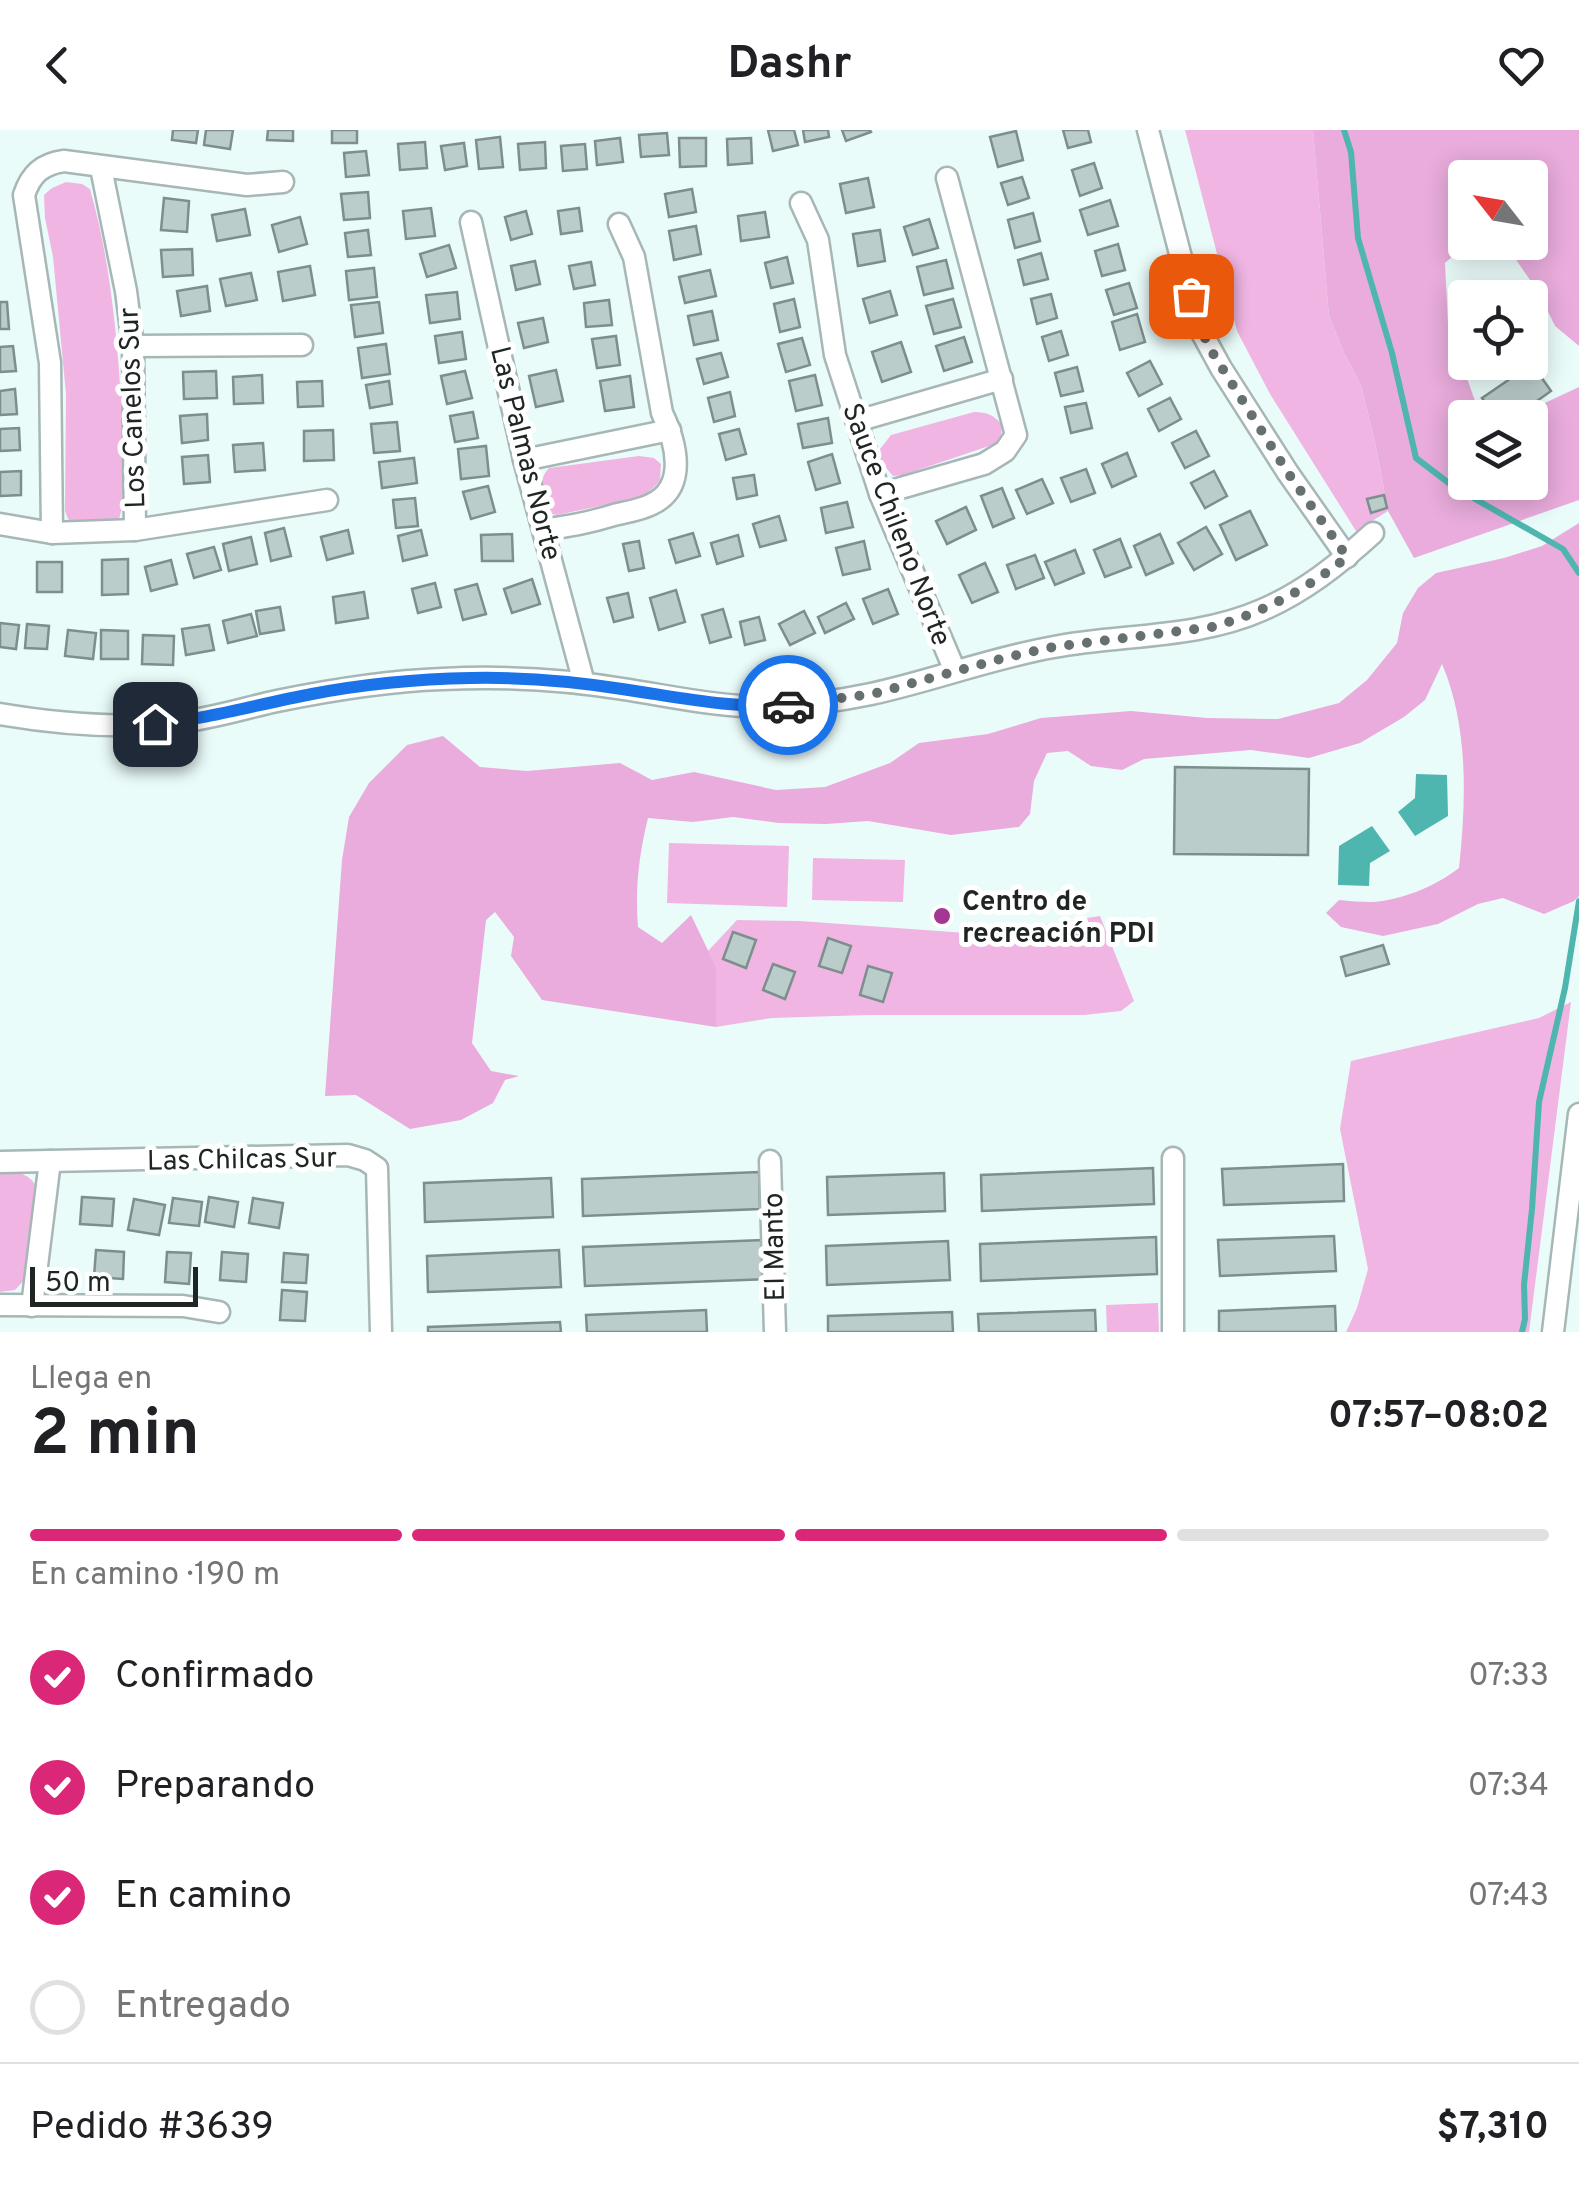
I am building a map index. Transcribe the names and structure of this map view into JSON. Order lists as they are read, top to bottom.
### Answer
{
  "streets": {
    "street": [
      "Los Canelos Sur",
      "Las Palmas Norte",
      "Sauce Chileno Norte",
      "Las Chilcas Sur",
      "El Manto"
    ]
  },
  "places": ["Centro de recreación PDI"],
  "scale_bar": "50 m",
  "north": "top left",
  "page": {
    "header": "Dashr",
    "scale": "50 m",
    "heading": ["2 min", "Llega en", "07:57–08:02"],
    "panel": ["Pedido #3639", "$7,310"],
    "bar": "En camino · 190 m",
    "list": [
      ["Confirmado", "07:33"],
      ["Preparando", "07:34"],
      ["En camino", "07:43"],
      "Entregado"
    ]
  }
}
